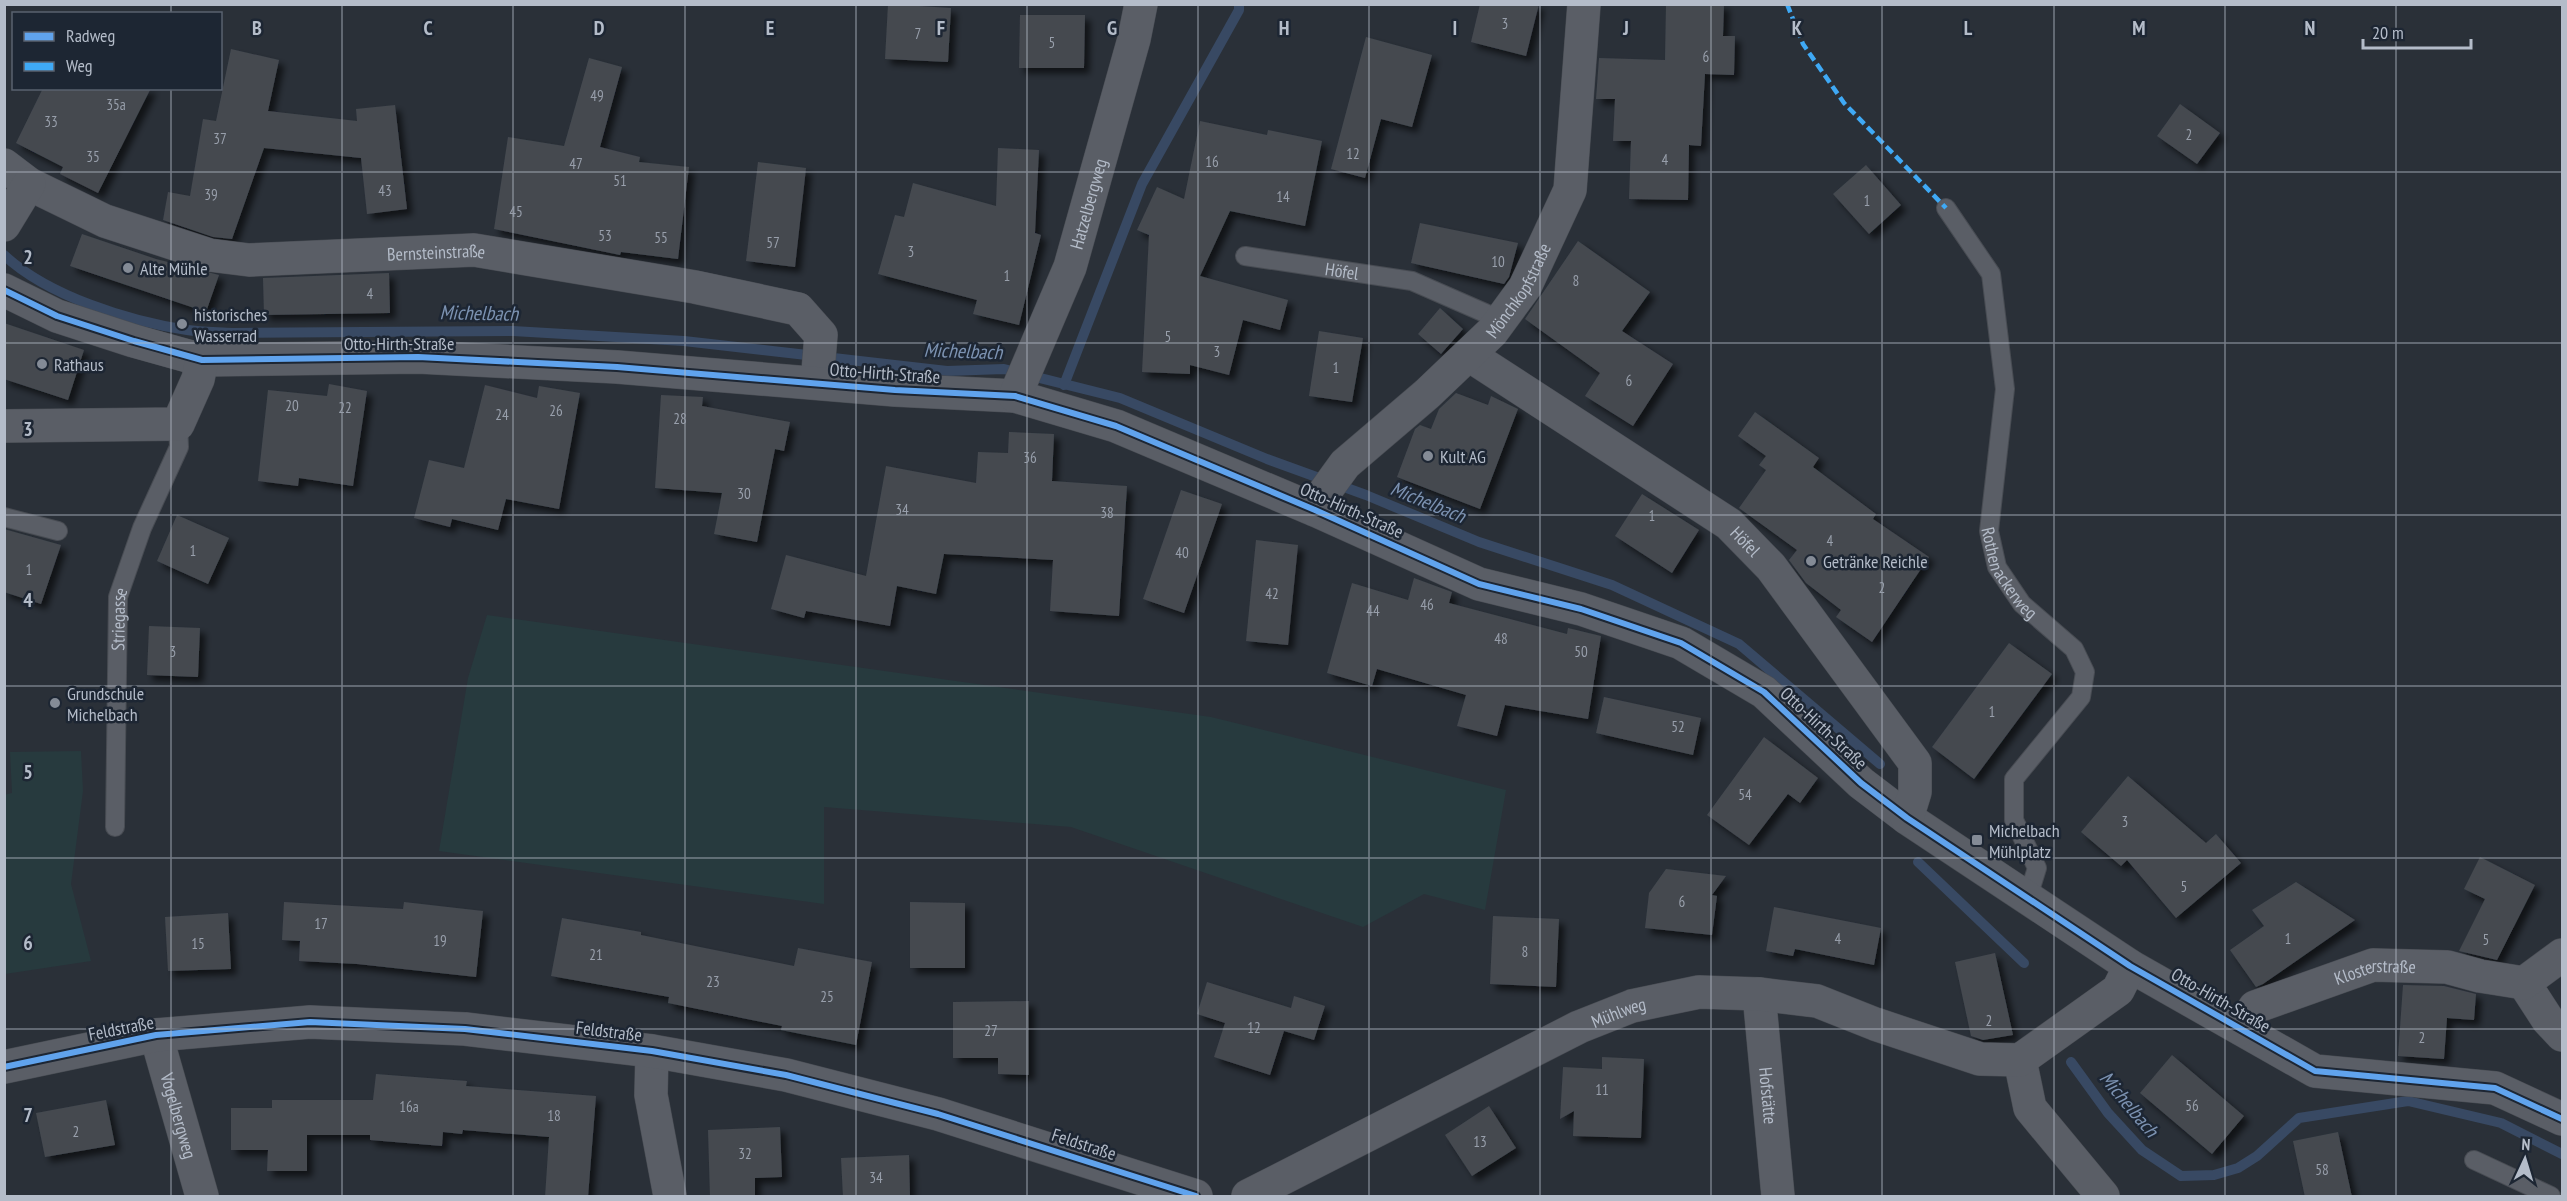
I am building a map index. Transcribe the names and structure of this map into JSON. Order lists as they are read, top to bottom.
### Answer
{
  "streets": {
    "street": [
      "Hatzelbergweg",
      "Bernsteinstraße",
      "Höfel",
      "Mönchkopfstraße",
      "Otto-Hirth-Straße",
      "Klosterstraße",
      "Mühlweg",
      "Feldstraße",
      "Hofstätte",
      "Vogelbergweg"
    ],
    "lane": ["Rothenackerweg", "Striegasse"]
  },
  "crossings": [
    ["Hatzelbergweg", "Otto-Hirth-Straße"],
    ["Bernsteinstraße", "Otto-Hirth-Straße"],
    ["Höfel", "Mönchkopfstraße"],
    ["Höfel", "Otto-Hirth-Straße"],
    ["Mönchkopfstraße", "Otto-Hirth-Straße"],
    ["Otto-Hirth-Straße", "Rothenackerweg"],
    ["Otto-Hirth-Straße", "Klosterstraße"],
    ["Mühlweg", "Hofstätte"],
    ["Feldstraße", "Vogelbergweg"]
  ],
  "water": ["Michelbach"],
  "places": {
    "other": [
      "Alte Mühle",
      "historisches Wasserrad",
      "Rathaus",
      "Kult AG",
      "Getränke Reichle",
      "Grundschule Michelbach"
    ],
    "transit": ["Michelbach Mühlplatz"]
  },
  "house_numbers": [
    "3",
    "7",
    "5",
    "6",
    "49",
    "35a",
    "33",
    "2",
    "37",
    "12",
    "35",
    "4",
    "16",
    "47",
    "51",
    "43",
    "39",
    "14",
    "1",
    "45",
    "53",
    "55",
    "57",
    "3",
    "10",
    "1",
    "8",
    "4",
    "5",
    "3",
    "1",
    "6",
    "20",
    "22",
    "26",
    "24",
    "28",
    "36",
    "30",
    "34",
    "38",
    "1",
    "4",
    "1",
    "40",
    "1",
    "2",
    "42",
    "46",
    "44",
    "48",
    "3",
    "50",
    "1",
    "52",
    "54",
    "3",
    "5",
    "6",
    "17",
    "4",
    "1",
    "5",
    "19",
    "15",
    "8",
    "21",
    "23",
    "25",
    "2",
    "12",
    "27",
    "2",
    "11",
    "56",
    "16a",
    "18",
    "2",
    "13",
    "32",
    "58",
    "34"
  ],
  "legend": ["Radweg", "Weg"],
  "scale_bar": "20 m",
  "north": "top",
  "grid": {
    "columns": [
      "B",
      "C",
      "D",
      "E",
      "F",
      "G",
      "H",
      "I",
      "J",
      "K",
      "L",
      "M",
      "N"
    ],
    "rows": [
      "2",
      "3",
      "4",
      "5",
      "6",
      "7"
    ]
  }
}
